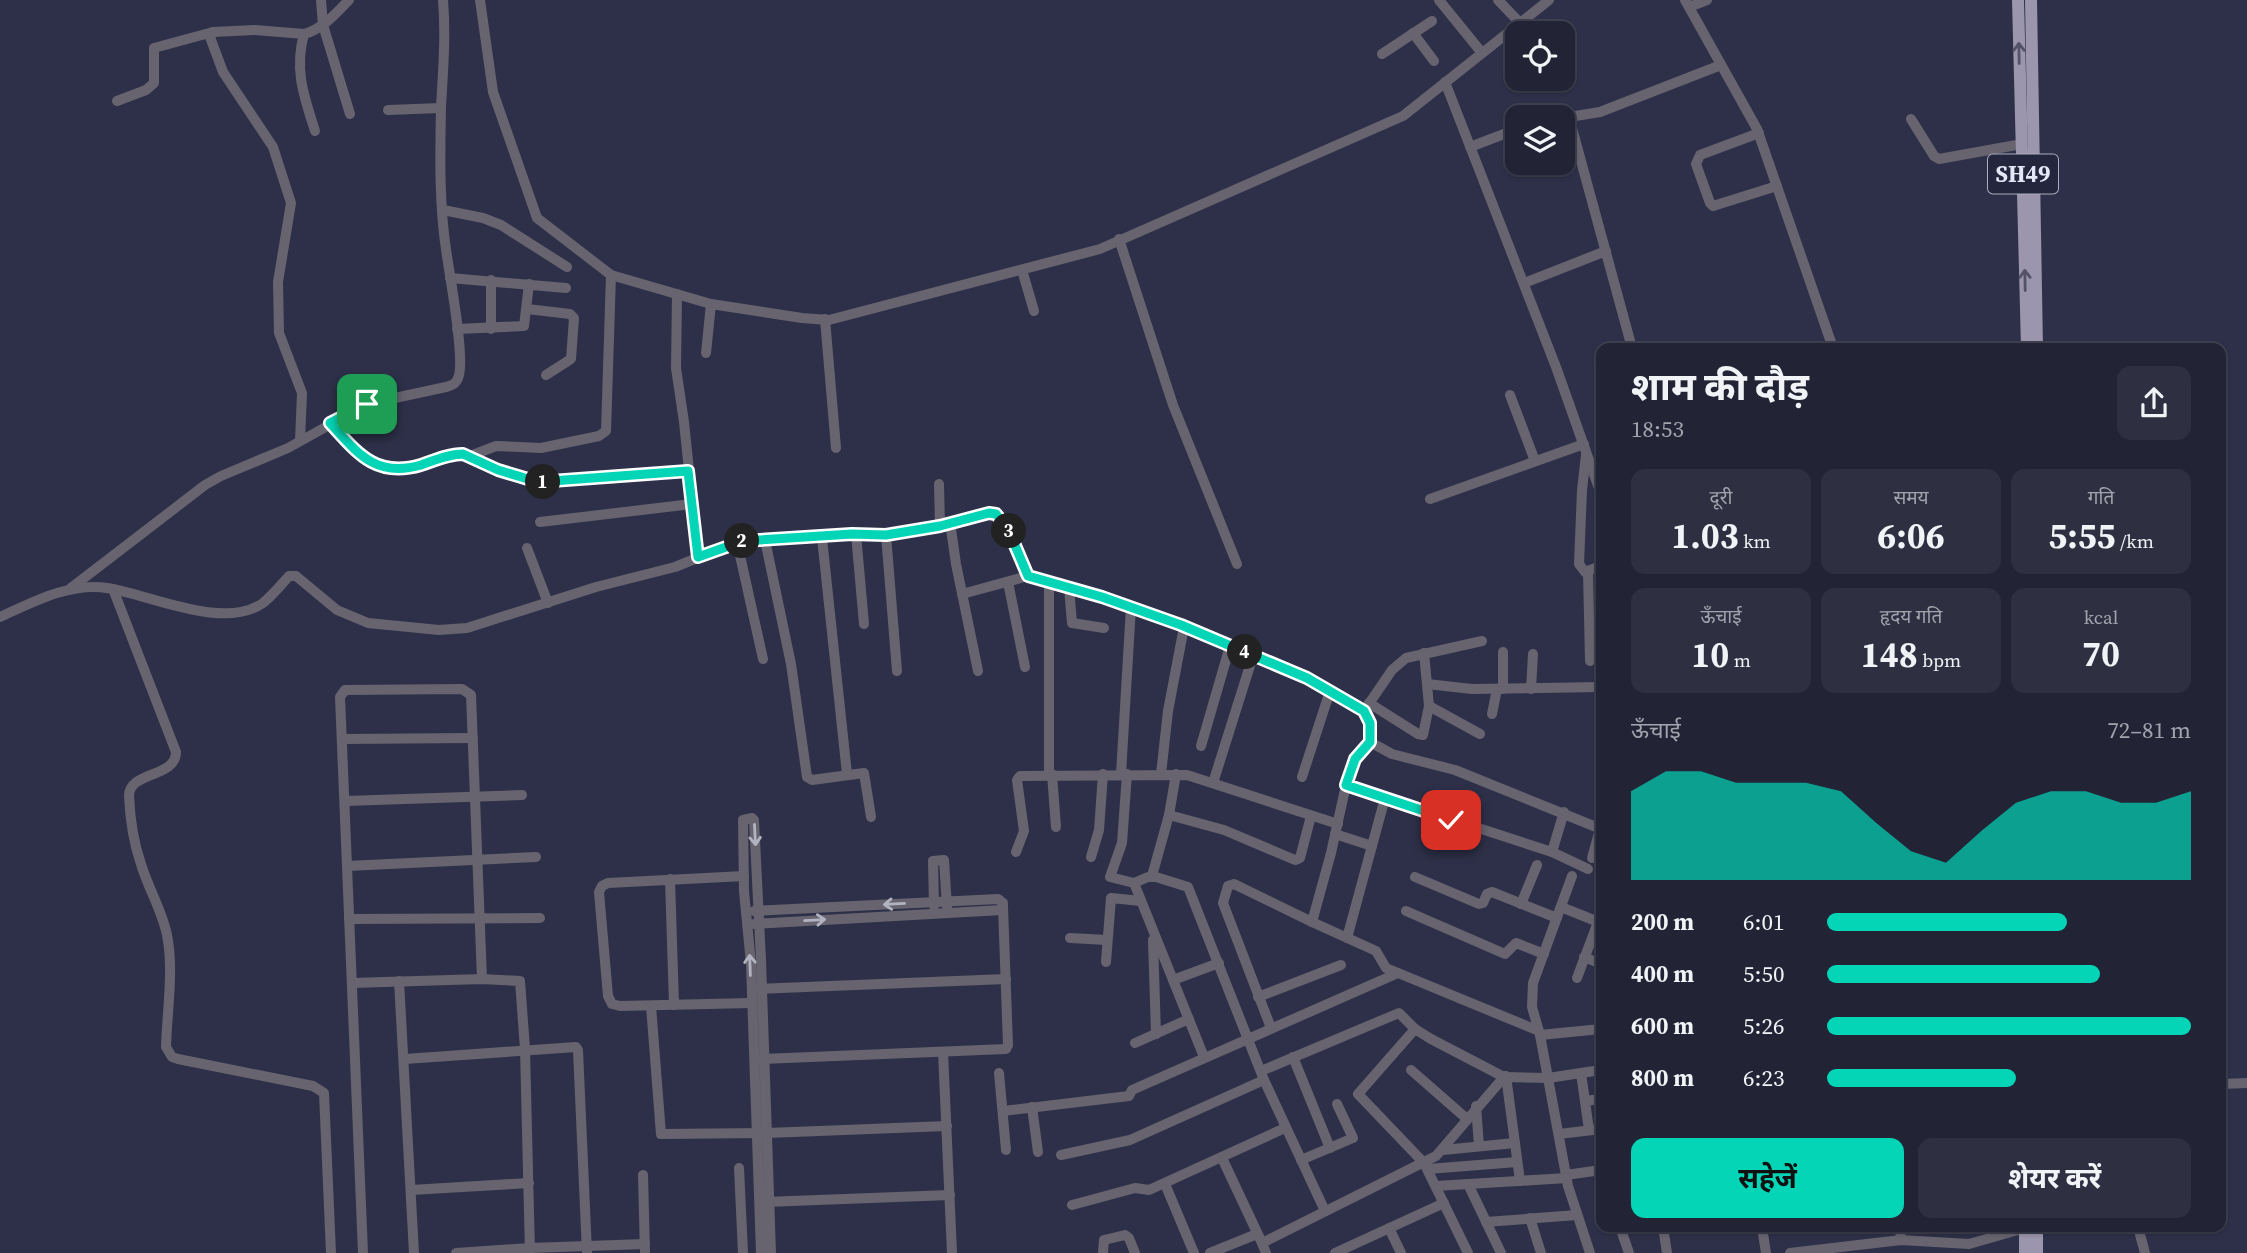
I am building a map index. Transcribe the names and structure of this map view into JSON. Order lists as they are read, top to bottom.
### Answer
{
  "streets": {
    "main road": ["SH49"]
  },
  "page": {
    "heading": ["शाम की दौड़", "18:53"],
    "stats": [
      ["दूरी", "1.03 km"],
      ["समय", "6:06"],
      ["गति", "5:55 /km"],
      ["ऊँचाई", "10 m"],
      ["हृदय गति", "148 bpm"],
      ["kcal", "70"]
    ],
    "pins": [
      "1",
      "3",
      "2",
      "4"
    ],
    "chart": ["ऊँचाई", "72–81 m"],
    "list": [
      {
        "name": "200 m",
        "note": "6:01"
      },
      {
        "name": "400 m",
        "note": "5:50"
      },
      {
        "name": "600 m",
        "note": "5:26"
      },
      {
        "name": "800 m",
        "note": "6:23"
      }
    ],
    "buttons": ["सहेजें", "शेयर करें"]
  }
}
